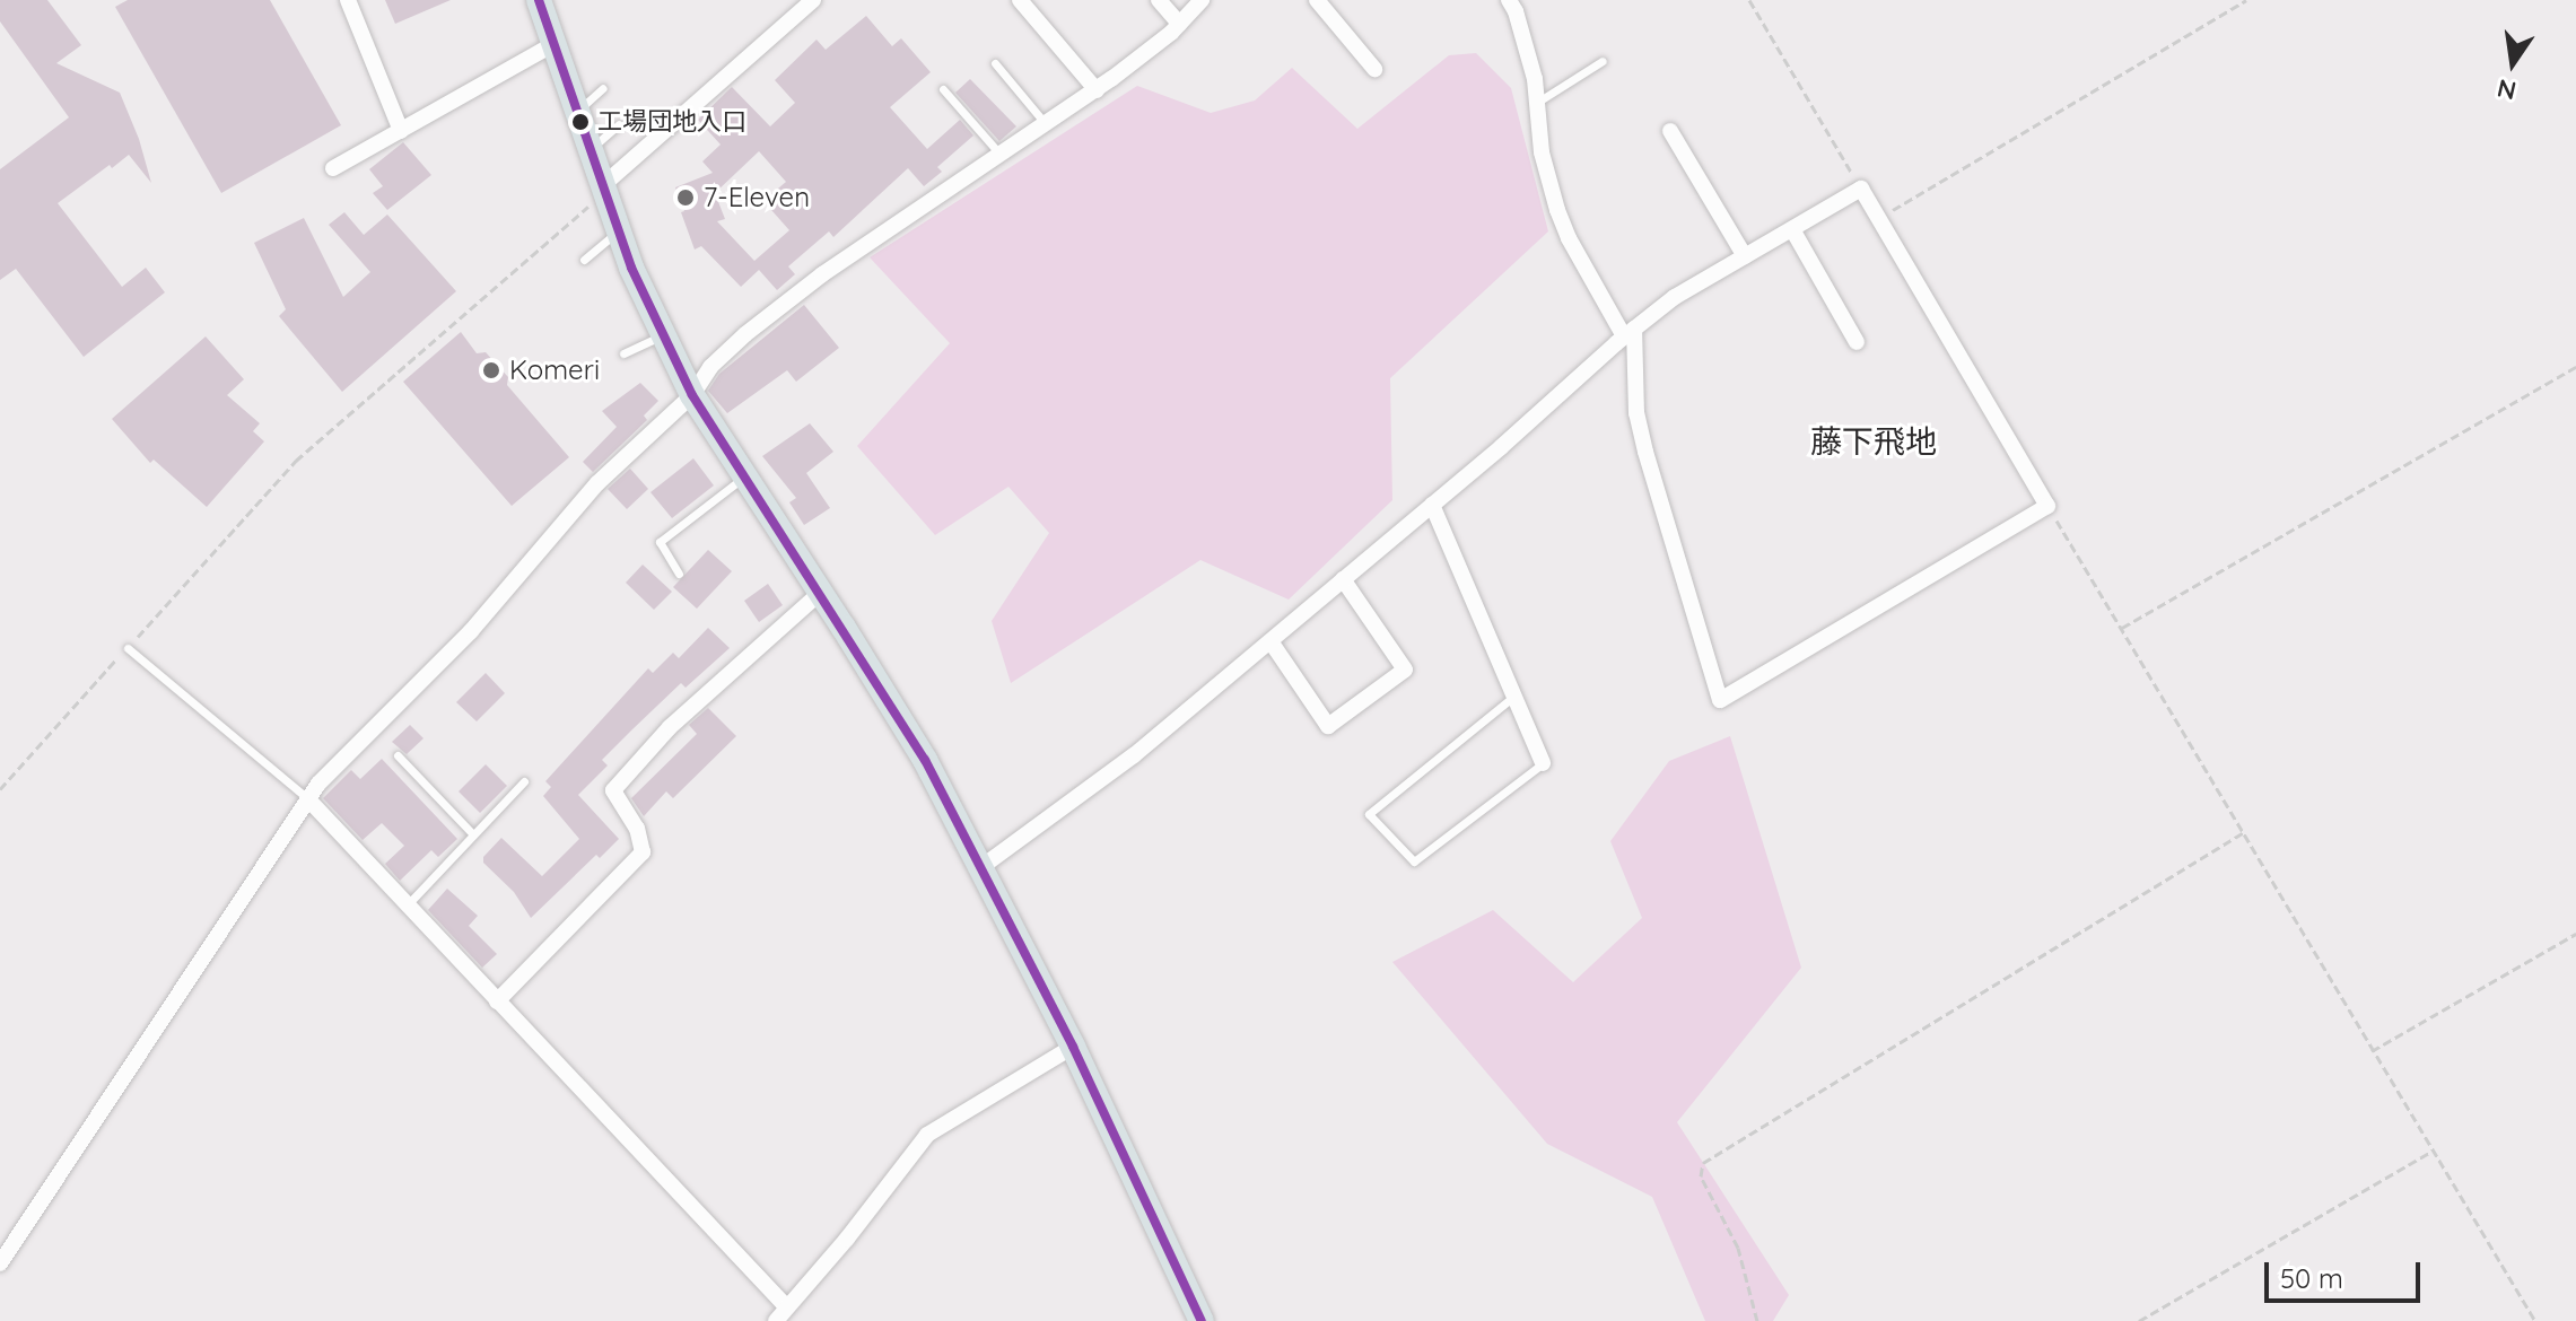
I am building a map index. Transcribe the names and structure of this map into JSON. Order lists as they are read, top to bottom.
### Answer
{
  "districts": ["藤下飛地"],
  "places": ["工場団地入口", "7-Eleven", "Komeri"],
  "scale_bar": "50 m",
  "north": "bottom"
}
